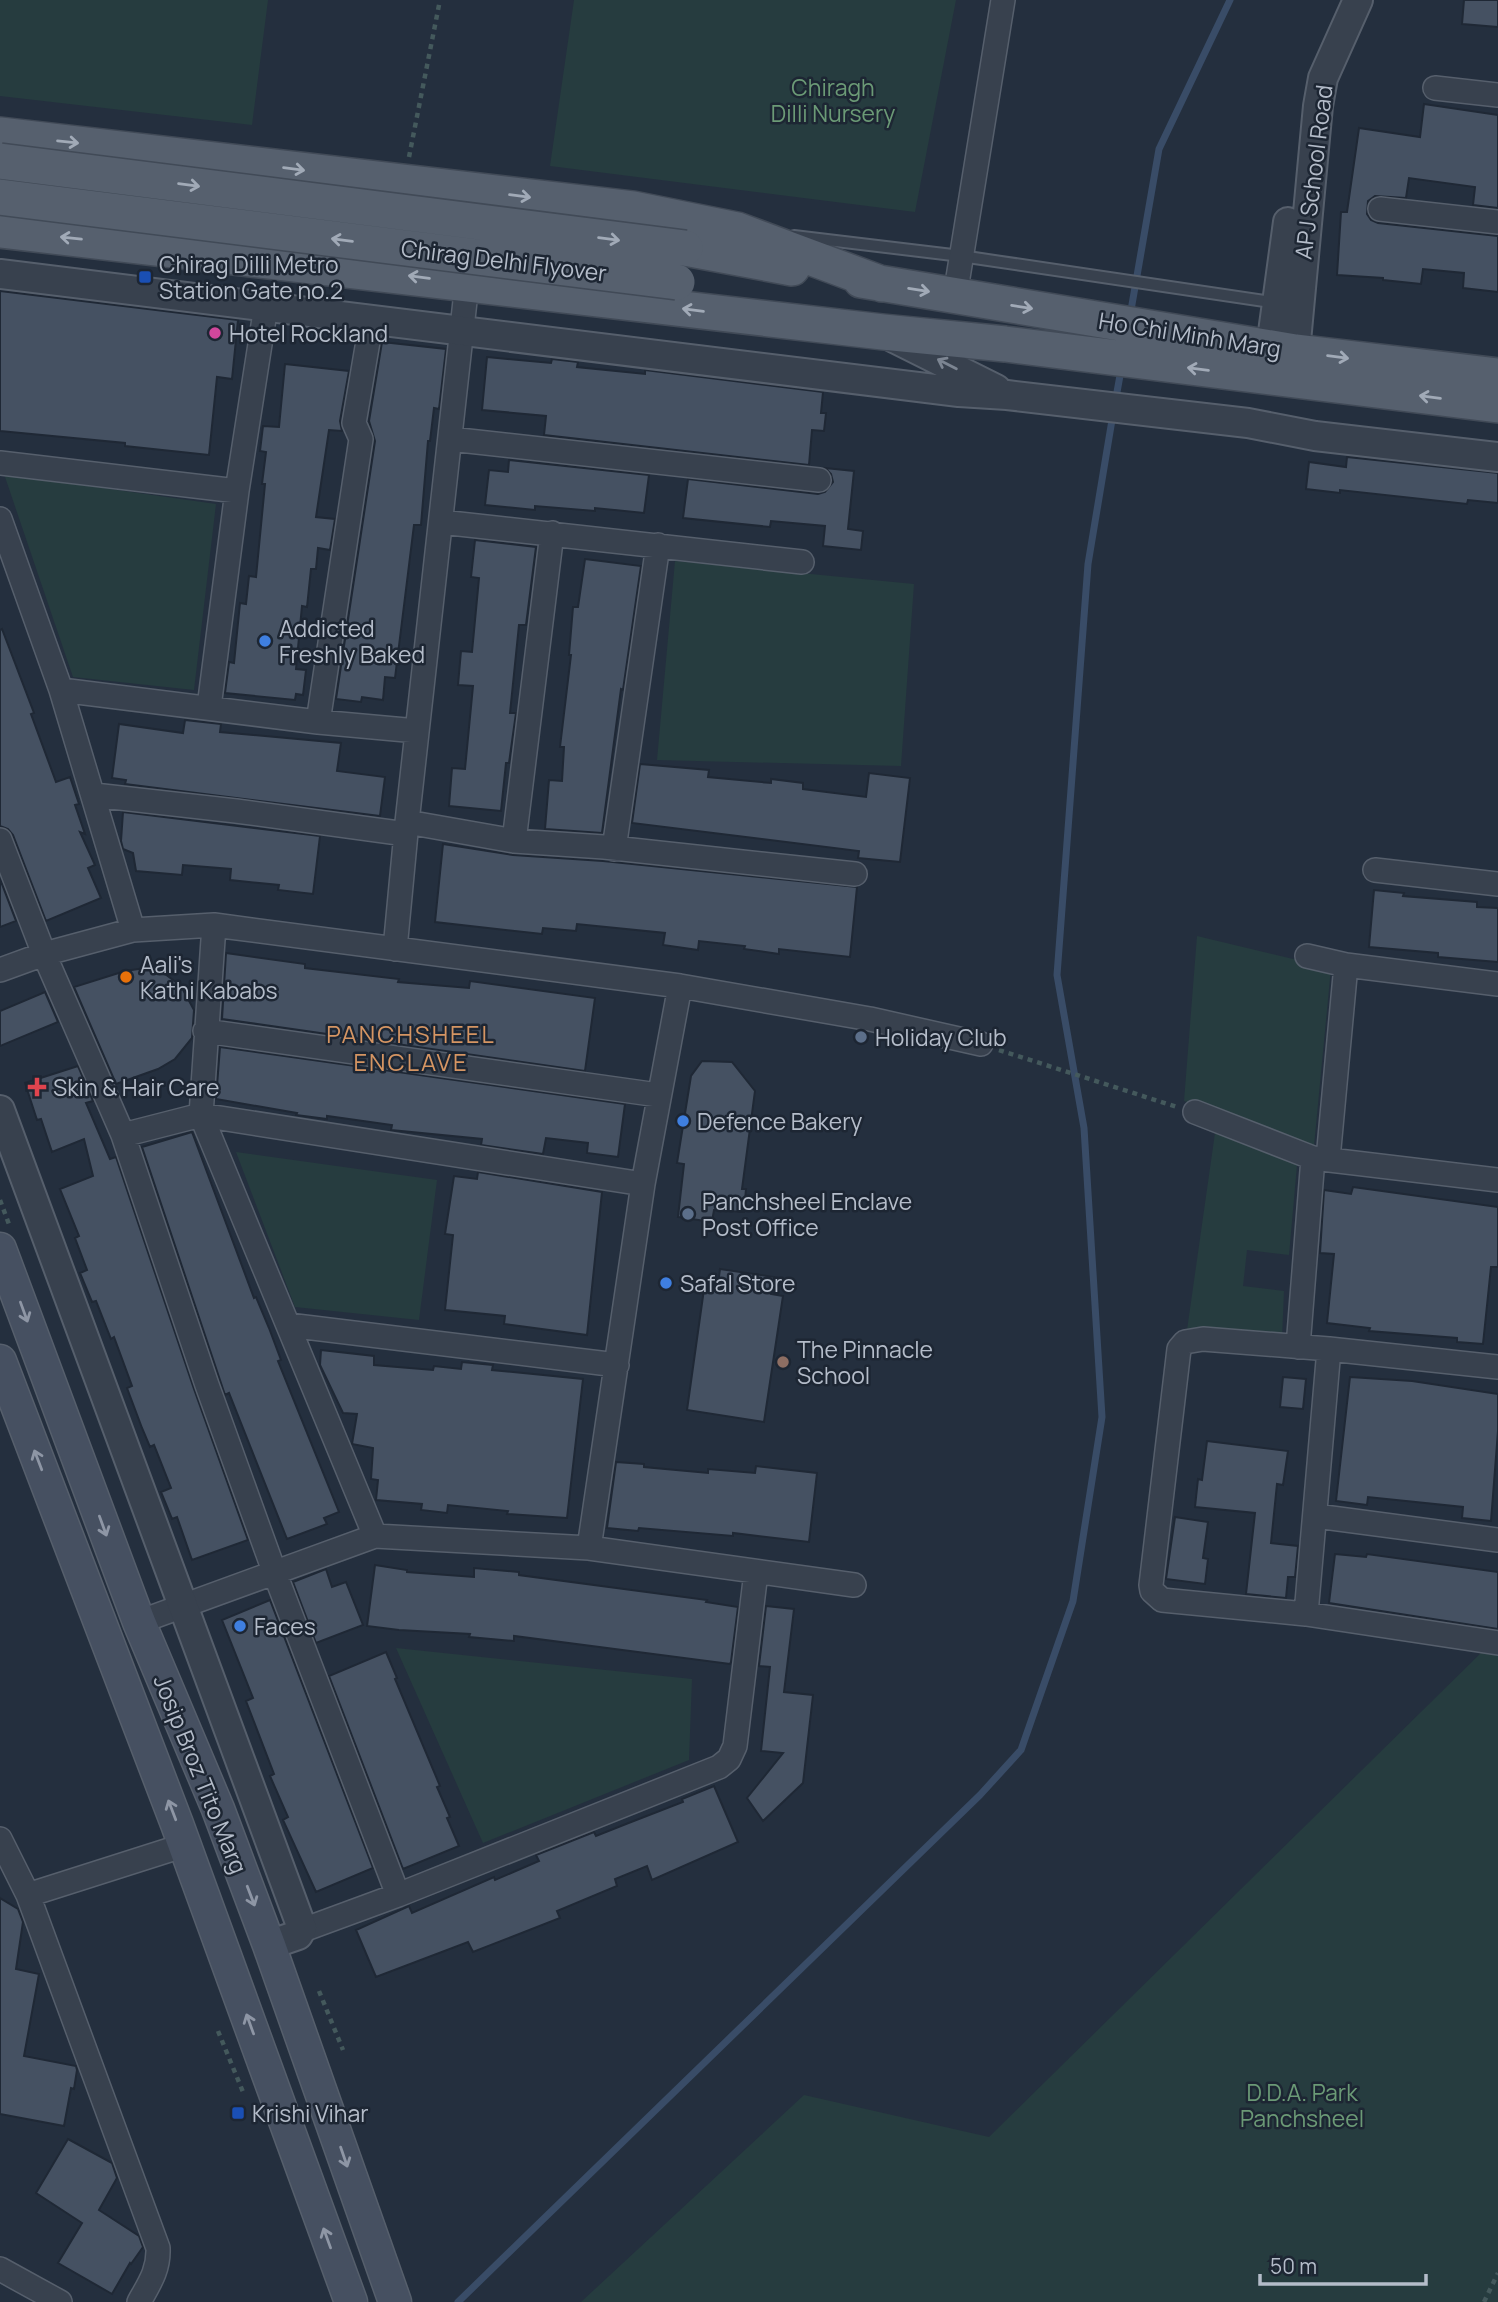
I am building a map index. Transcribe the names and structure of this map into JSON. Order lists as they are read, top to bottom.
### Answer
{
  "streets": {
    "main road": ["Chirag Delhi Flyover", "Ho Chi Minh Marg", "Josip Broz Tito Marg"],
    "street": ["APJ School Road"]
  },
  "crossings": [
    ["Chirag Delhi Flyover", "Ho Chi Minh Marg"]
  ],
  "districts": ["PANCHSHEEL ENCLAVE"],
  "parks": ["Chiragh Dilli Nursery", "D.D.A. Park Panchsheel"],
  "places": {
    "transit": ["Chirag Dilli Metro Station Gate no.2", "Krishi Vihar"],
    "other": [
      "Hotel Rockland",
      "Addicted Freshly Baked",
      "Aali's Kathi Kababs",
      "Holiday Club",
      "Defence Bakery",
      "Panchsheel Enclave Post Office",
      "Safal Store",
      "The Pinnacle School",
      "Faces"
    ],
    "health": ["Skin & Hair Care"]
  },
  "scale_bar": "50 m"
}
